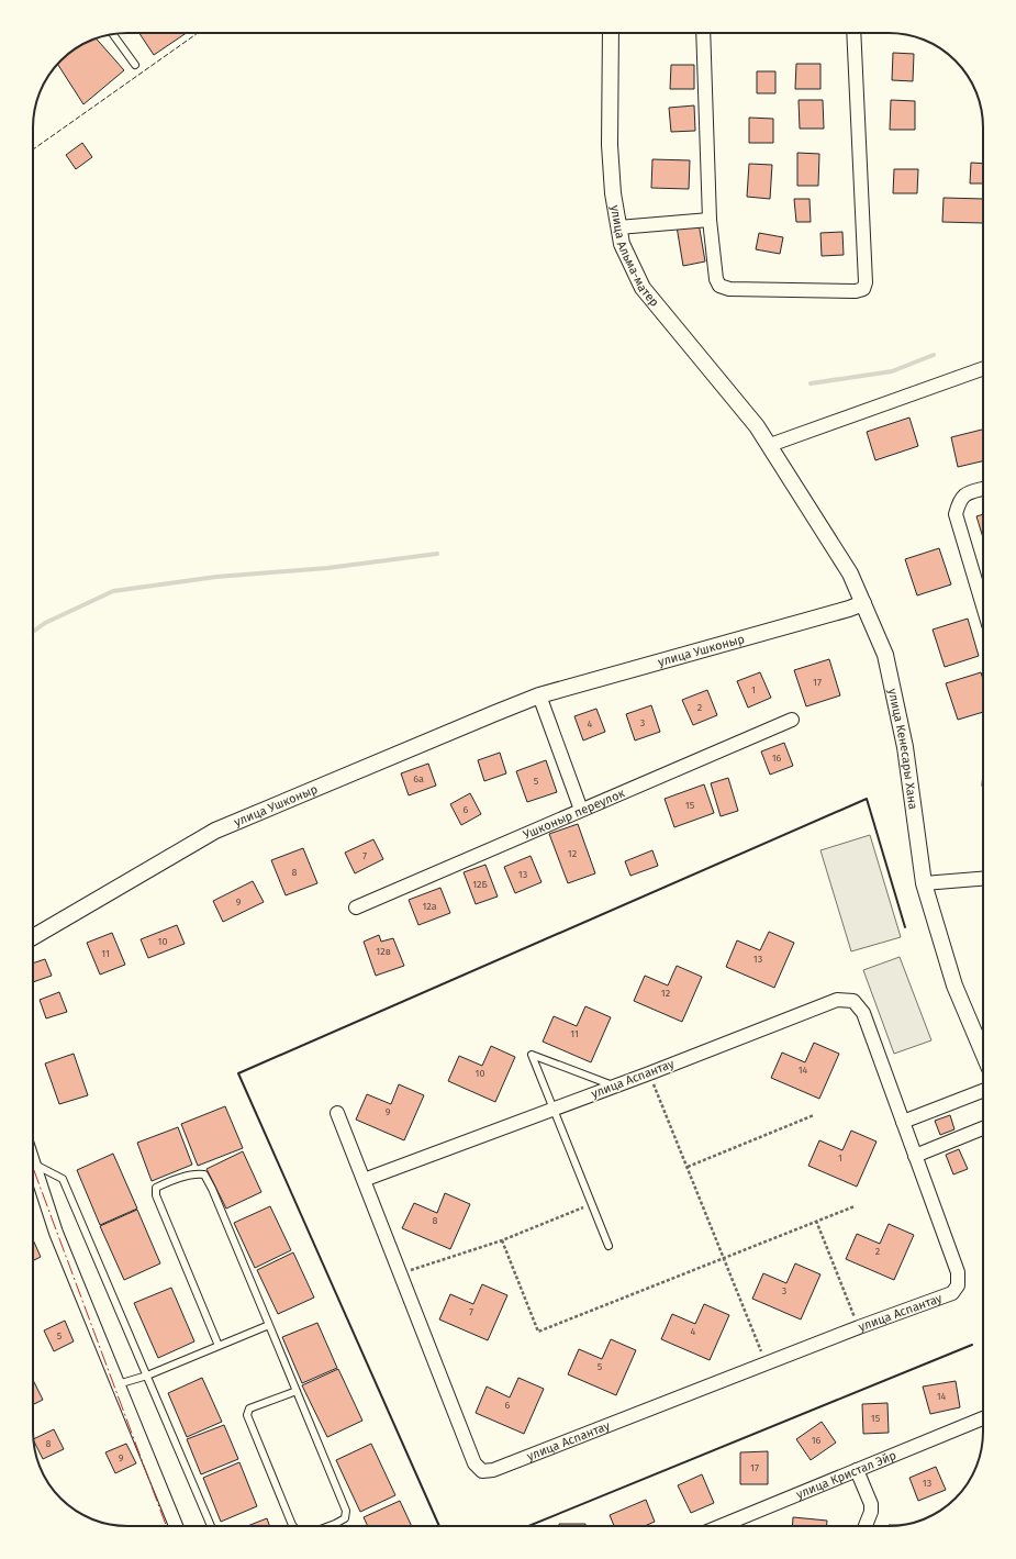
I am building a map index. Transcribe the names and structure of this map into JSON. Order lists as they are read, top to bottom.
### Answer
{
  "streets": {
    "street": [
      "улица Альма-матер",
      "улица Ушконыр",
      "улица Кенесары Хана",
      "Ушконыр переулок",
      "улица Аспантау",
      "улица Кристал Эйр"
    ]
  },
  "crossings": [
    ["улица Альма-матер", "улица Кенесары Хана"],
    ["улица Ушконыр", "улица Кенесары Хана"]
  ],
  "house_numbers": [
    "17",
    "1",
    "2",
    "3",
    "4",
    "16",
    "6а",
    "5",
    "15",
    "6",
    "12",
    "7",
    "8",
    "13",
    "12Б",
    "9",
    "12а",
    "10",
    "12в",
    "11",
    "13",
    "12",
    "11",
    "14",
    "10",
    "9",
    "1",
    "8",
    "2",
    "3",
    "7",
    "4",
    "5",
    "5",
    "14",
    "6",
    "15",
    "16",
    "8",
    "9",
    "17",
    "13"
  ]
}
